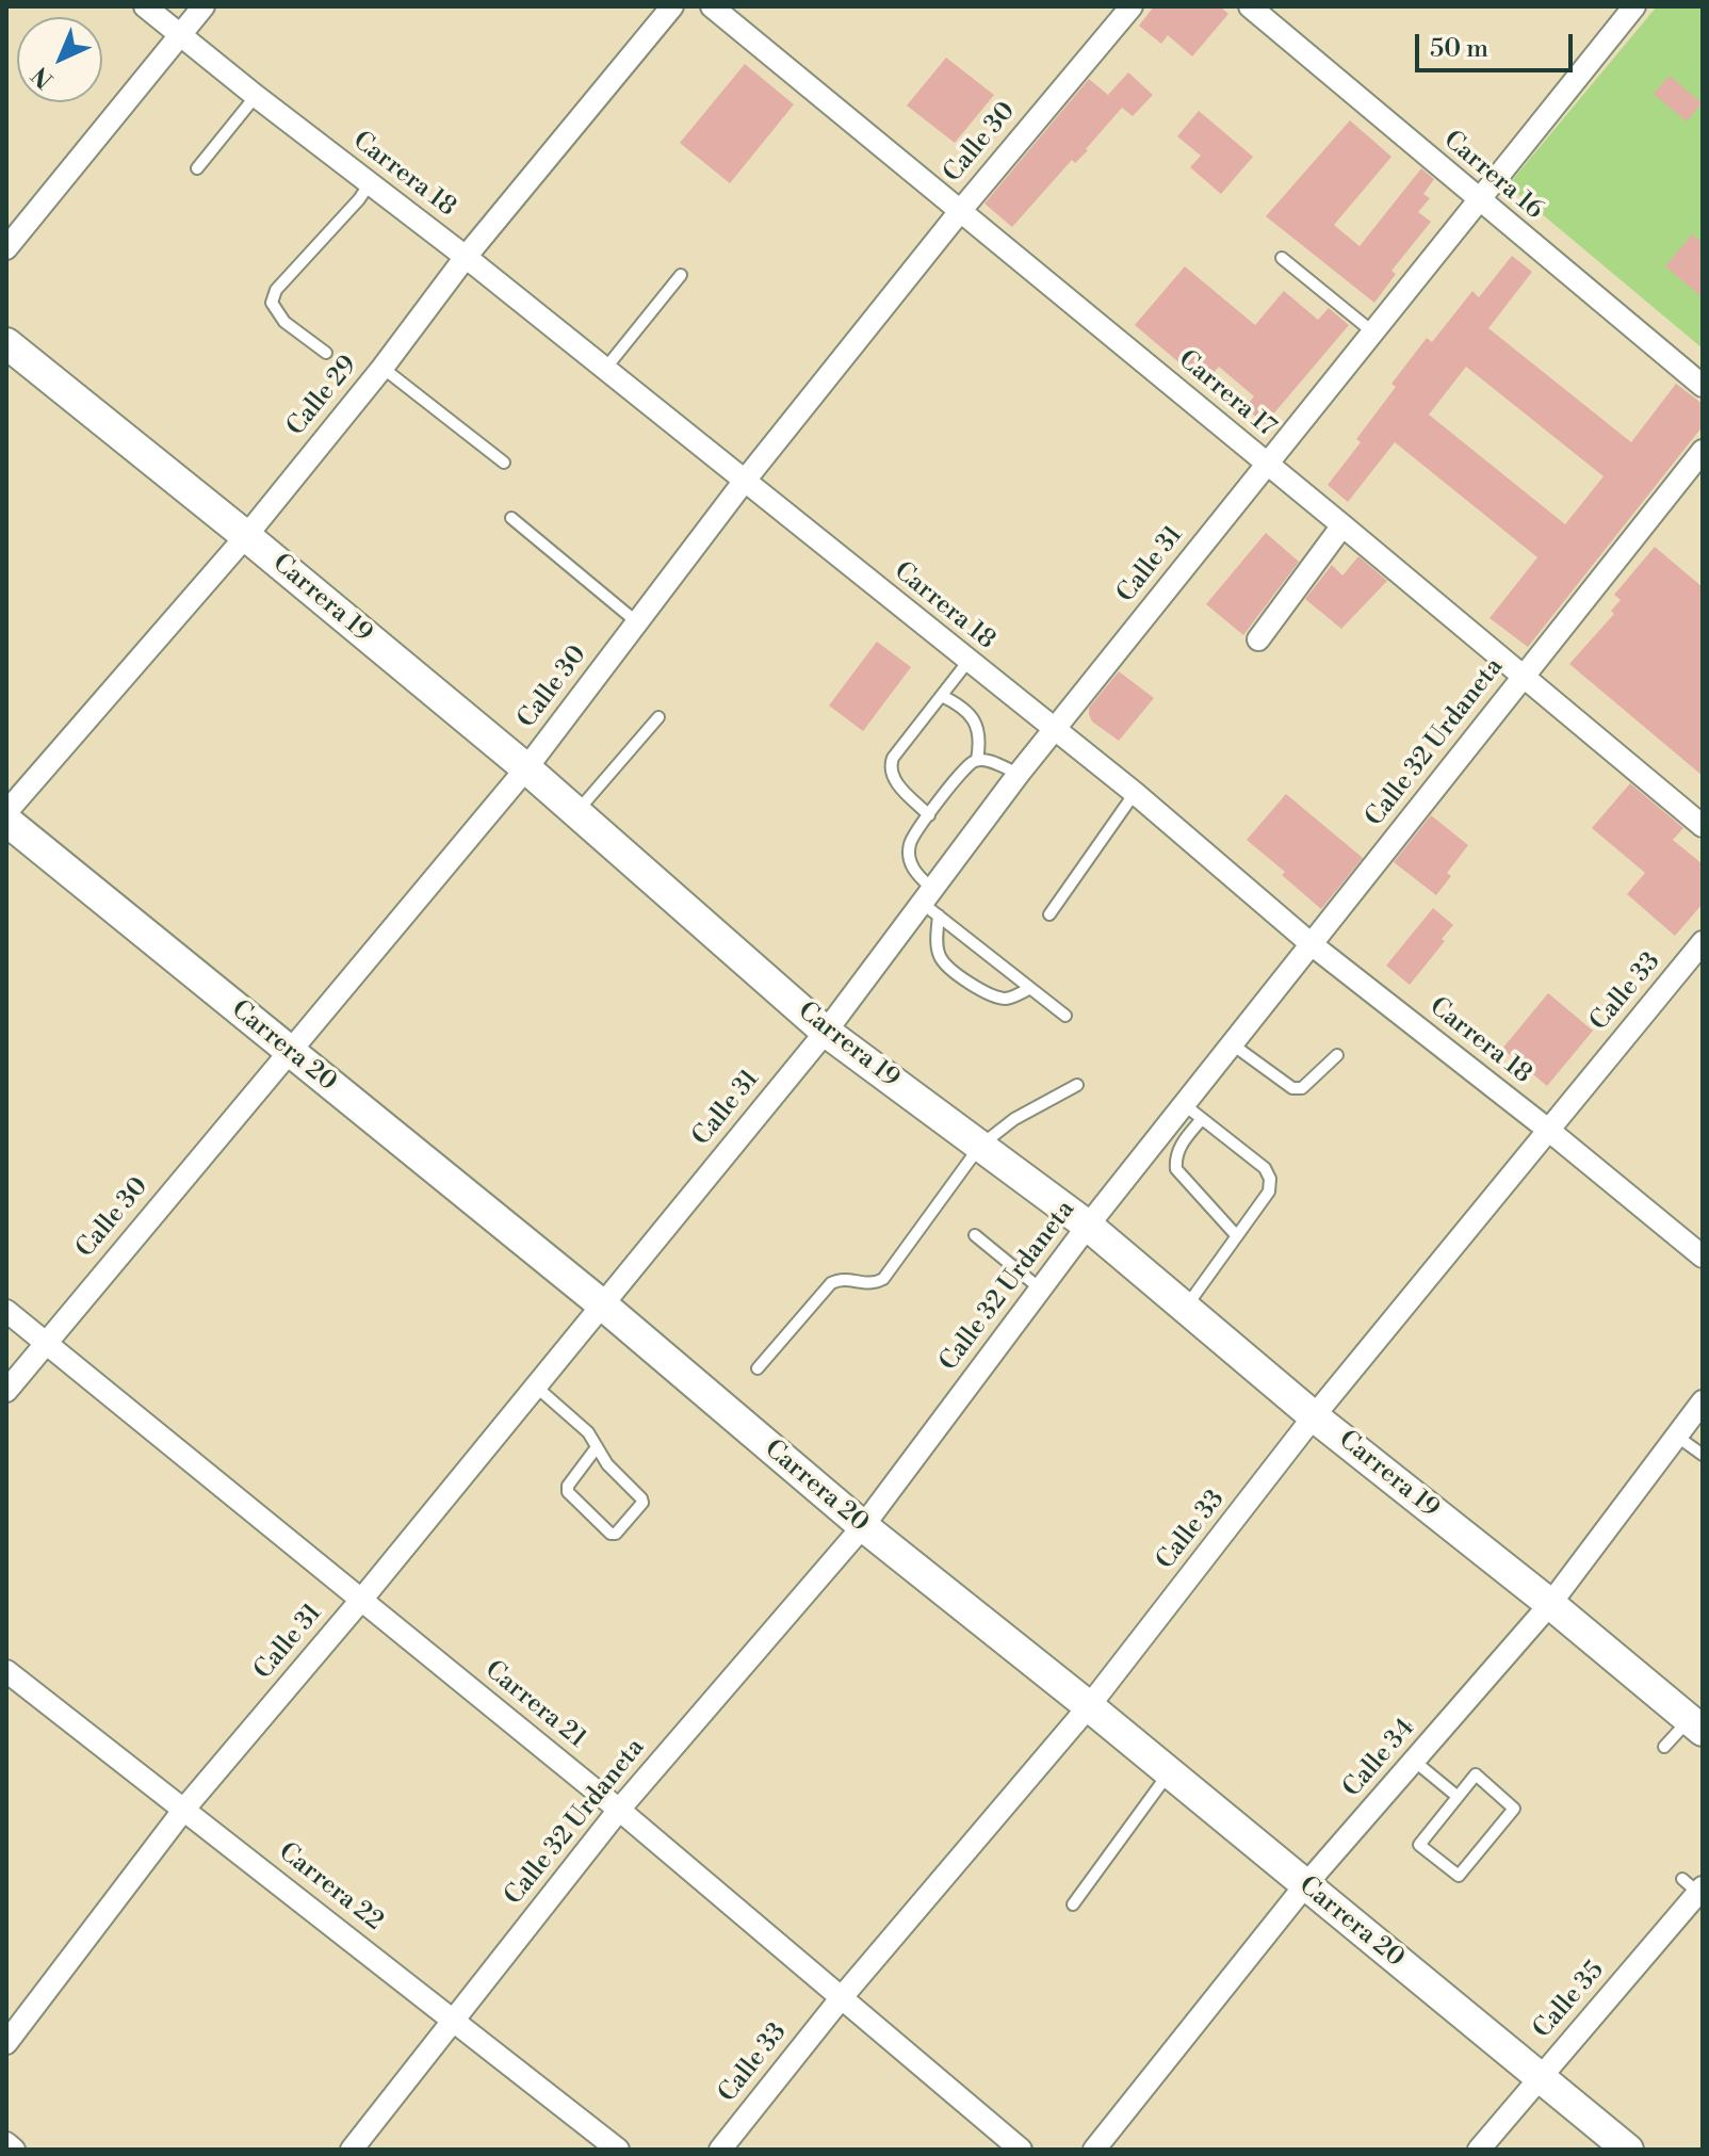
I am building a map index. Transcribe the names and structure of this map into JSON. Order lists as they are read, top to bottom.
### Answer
{
  "streets": {
    "street": [
      "Calle 30",
      "Carrera 18",
      "Carrera 16",
      "Carrera 17",
      "Calle 29",
      "Calle 31",
      "Carrera 19",
      "Calle 32 Urdaneta",
      "Calle 33",
      "Carrera 20",
      "Carrera 21",
      "Calle 34",
      "Carrera 22",
      "Calle 35"
    ]
  },
  "crossings": [
    ["Calle 30", "Carrera 18"],
    ["Calle 30", "Carrera 17"],
    ["Calle 30", "Carrera 19"],
    ["Calle 30", "Carrera 20"],
    ["Calle 30", "Carrera 21"],
    ["Carrera 18", "Calle 29"],
    ["Carrera 18", "Calle 31"],
    ["Carrera 18", "Calle 32 Urdaneta"],
    ["Carrera 18", "Calle 33"],
    ["Carrera 16", "Calle 31"],
    ["Carrera 17", "Calle 31"],
    ["Carrera 17", "Calle 32 Urdaneta"],
    ["Calle 29", "Carrera 19"],
    ["Calle 31", "Carrera 19"],
    ["Calle 31", "Carrera 20"],
    ["Calle 31", "Carrera 21"],
    ["Calle 31", "Carrera 22"],
    ["Carrera 19", "Calle 32 Urdaneta"],
    ["Carrera 19", "Calle 33"],
    ["Carrera 19", "Calle 34"],
    ["Calle 32 Urdaneta", "Carrera 20"],
    ["Calle 32 Urdaneta", "Carrera 21"],
    ["Calle 32 Urdaneta", "Carrera 22"],
    ["Calle 33", "Carrera 20"],
    ["Calle 33", "Carrera 21"],
    ["Carrera 20", "Calle 34"],
    ["Carrera 20", "Calle 35"]
  ],
  "scale_bar": "50 m",
  "north": "bottom left"
}
